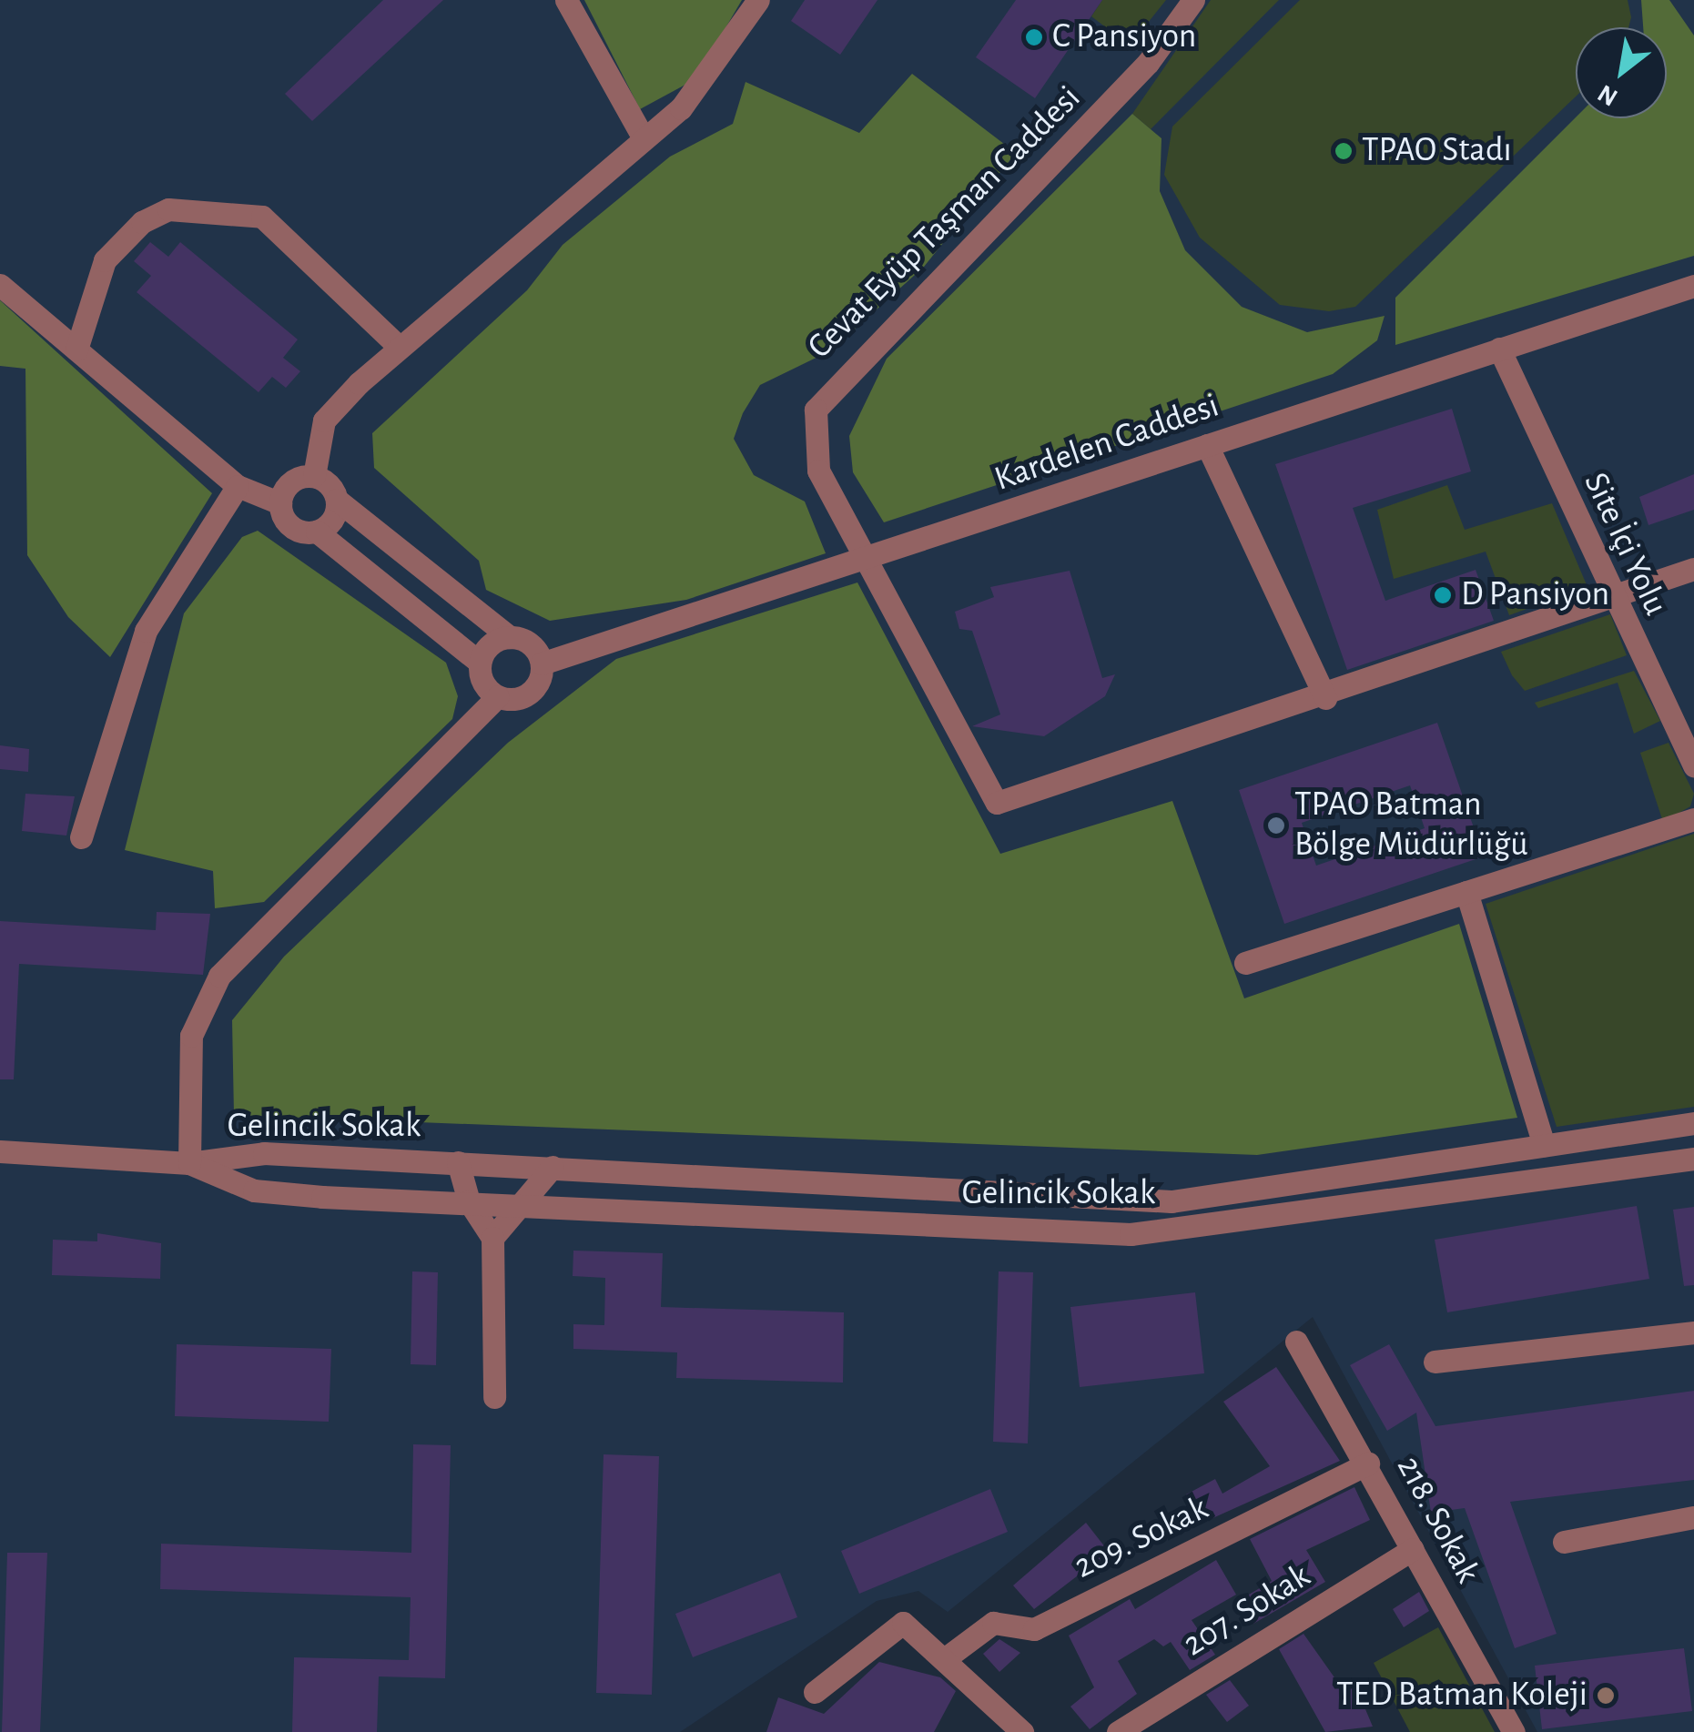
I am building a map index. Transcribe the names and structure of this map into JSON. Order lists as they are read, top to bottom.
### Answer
{
  "streets": {
    "street": [
      "Cevat Eyüp Taşman Caddesi",
      "Kardelen Caddesi",
      "Site İçi Yolu",
      "Gelincik Sokak",
      "218. Sokak",
      "209. Sokak",
      "207. Sokak"
    ]
  },
  "crossings": [
    ["Cevat Eyüp Taşman Caddesi", "Kardelen Caddesi"],
    ["Kardelen Caddesi", "Site İçi Yolu"],
    ["218. Sokak", "209. Sokak"],
    ["218. Sokak", "207. Sokak"]
  ],
  "places": [
    "C Pansiyon",
    "TPAO Stadı",
    "D Pansiyon",
    "TPAO Batman Bölge Müdürlüğü",
    "TED Batman Koleji"
  ],
  "north": "bottom left"
}
